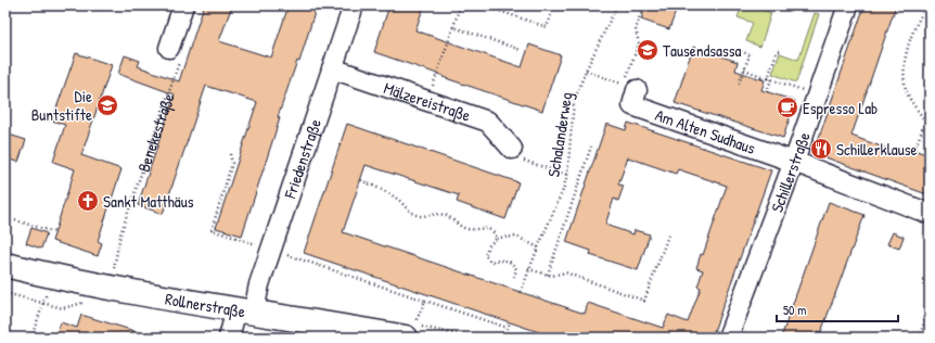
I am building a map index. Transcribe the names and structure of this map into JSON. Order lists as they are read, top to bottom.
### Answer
{
  "streets": {
    "street": [
      "Mälzereistraße",
      "Am Alten Sudhaus",
      "Friedenstraße",
      "Schillerstraße",
      "Rollnerstraße"
    ],
    "path": ["Benekestraße", "Schalanderweg"]
  },
  "crossings": [
    ["Mälzereistraße", "Friedenstraße"],
    ["Am Alten Sudhaus", "Schillerstraße"],
    ["Benekestraße", "Rollnerstraße"],
    ["Friedenstraße", "Rollnerstraße"]
  ],
  "places": {
    "school or university": ["Tausendsassa", "Die Buntstifte"],
    "cafe": ["Espresso Lab"],
    "restaurant": ["Schillerklause"],
    "church": ["Sankt Matthäus"]
  },
  "scale_bar": "50 m"
}
